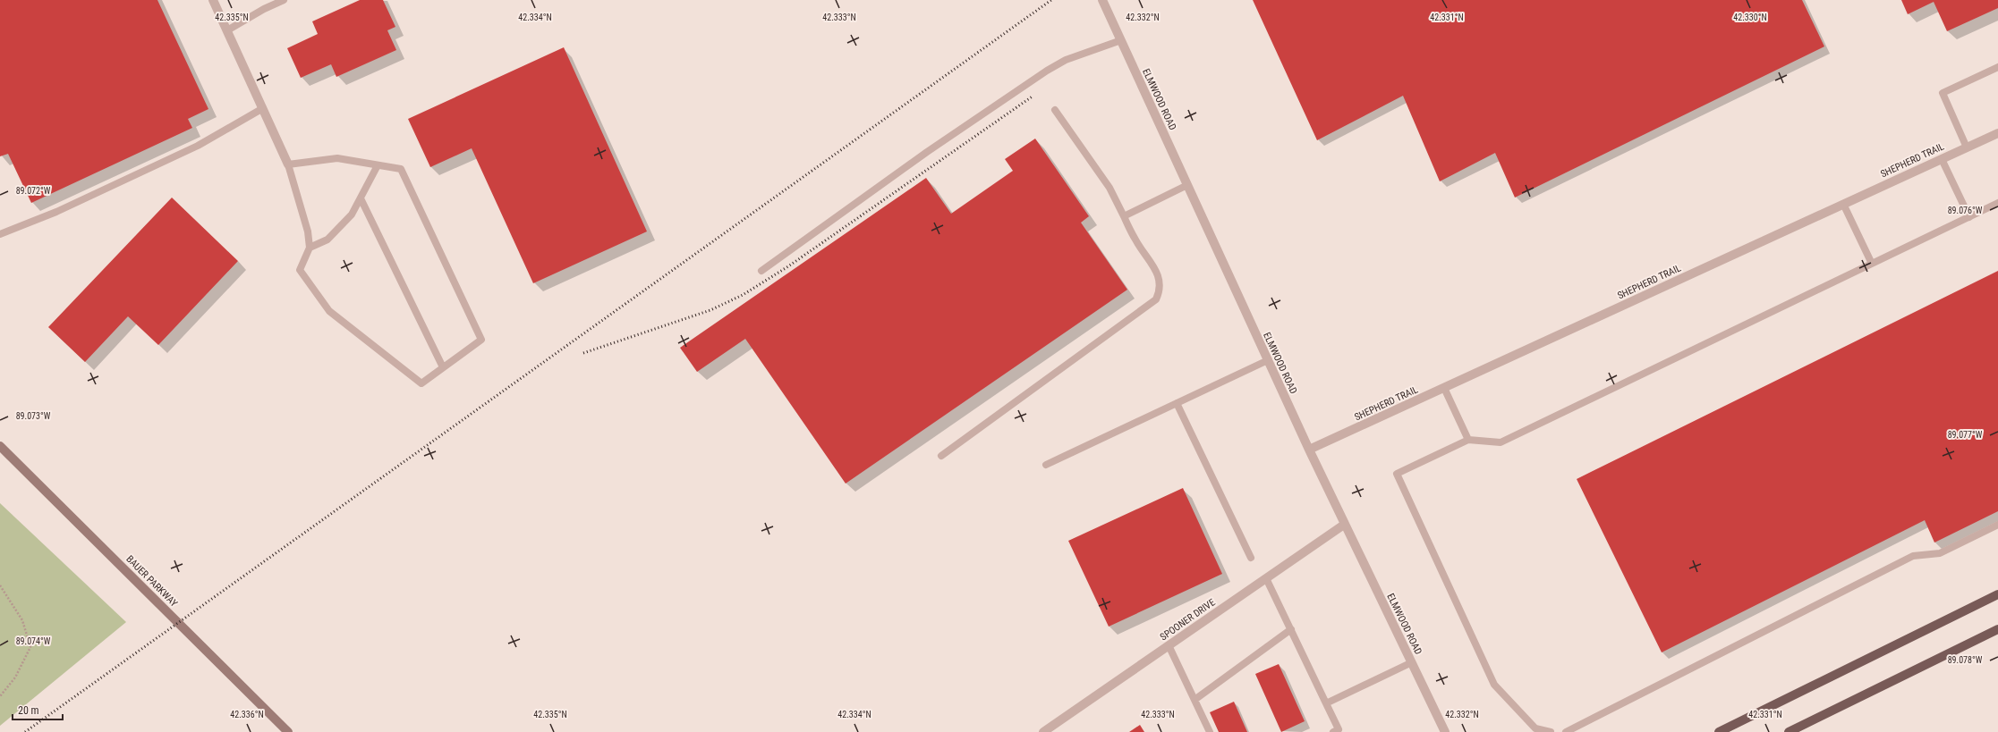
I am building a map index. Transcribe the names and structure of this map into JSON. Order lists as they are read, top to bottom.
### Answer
{
  "streets": {
    "main road": ["BAUER PARKWAY"],
    "street": ["ELMWOOD ROAD", "SHEPHERD TRAIL", "SPOONER DRIVE"]
  },
  "crossings": [
    ["ELMWOOD ROAD", "SHEPHERD TRAIL"],
    ["ELMWOOD ROAD", "SPOONER DRIVE"]
  ],
  "scale_bar": "20 m",
  "coordinates": [
    "42.335°N",
    "42.334°N",
    "42.333°N",
    "42.332°N",
    "42.331°N",
    "42.330°N",
    "89.072°W",
    "89.076°W",
    "89.073°W",
    "89.077°W",
    "89.074°W",
    "89.078°W",
    "42.336°N"
  ]
}
